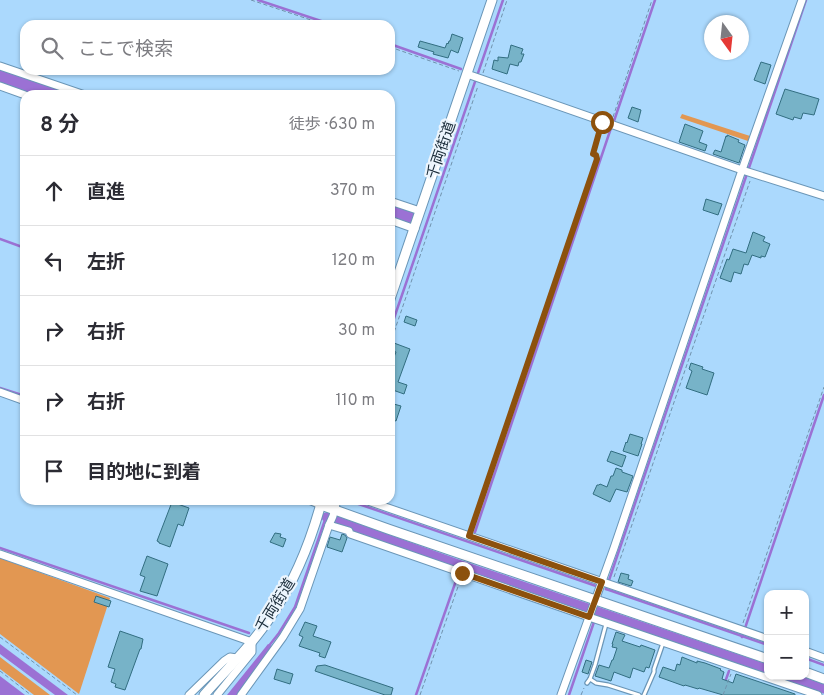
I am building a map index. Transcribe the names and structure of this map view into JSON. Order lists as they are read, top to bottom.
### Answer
{
  "streets": {
    "street": ["千両街道"]
  },
  "north": "bottom",
  "page": {
    "search": "ここで検索",
    "heading": ["8 分", "徒歩 · 630 m"],
    "list": [
      ["直進", "370 m"],
      ["左折", "120 m"],
      ["右折", "30 m"],
      ["右折", "110 m"],
      "目的地に到着"
    ],
    "map_buttons": ["+", "−"]
  }
}
